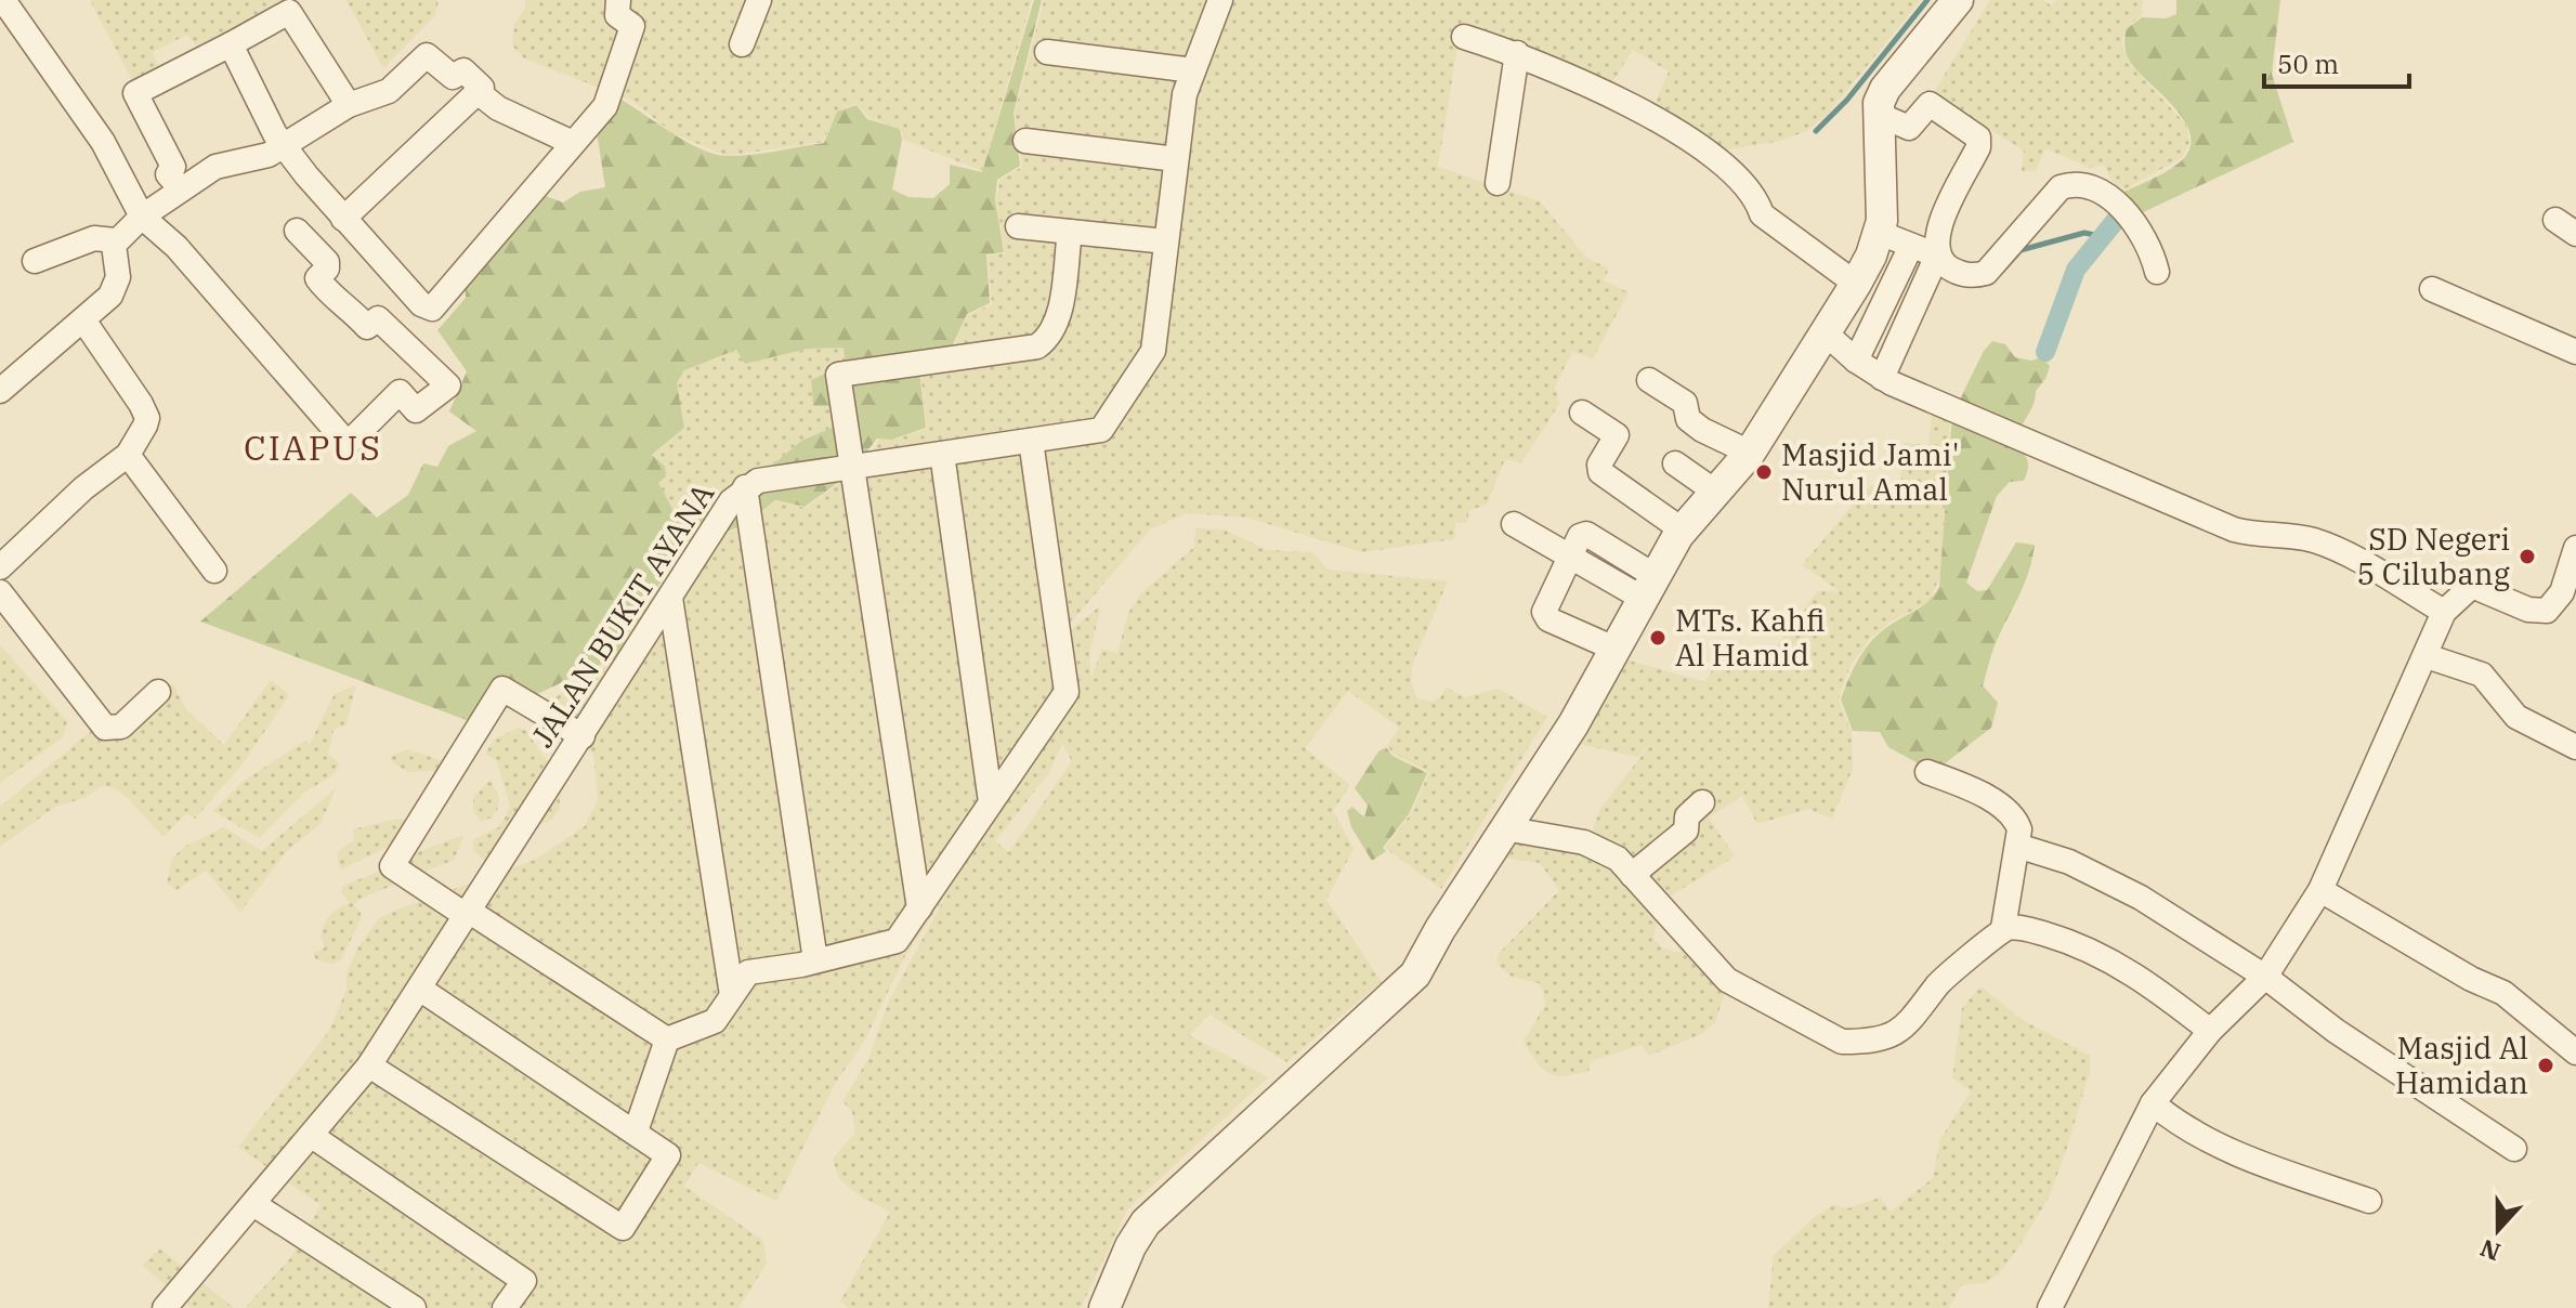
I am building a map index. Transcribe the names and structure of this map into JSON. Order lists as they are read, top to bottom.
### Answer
{
  "streets": {
    "street": ["JALAN BUKIT AYANA"]
  },
  "districts": ["CIAPUS"],
  "places": [
    "Masjid Jami' Nurul Amal",
    "SD Negeri 5 Cilubang",
    "MTs. Kahfi Al Hamid",
    "Masjid Al Hamidan"
  ],
  "scale_bar": "50 m",
  "north": "bottom"
}
